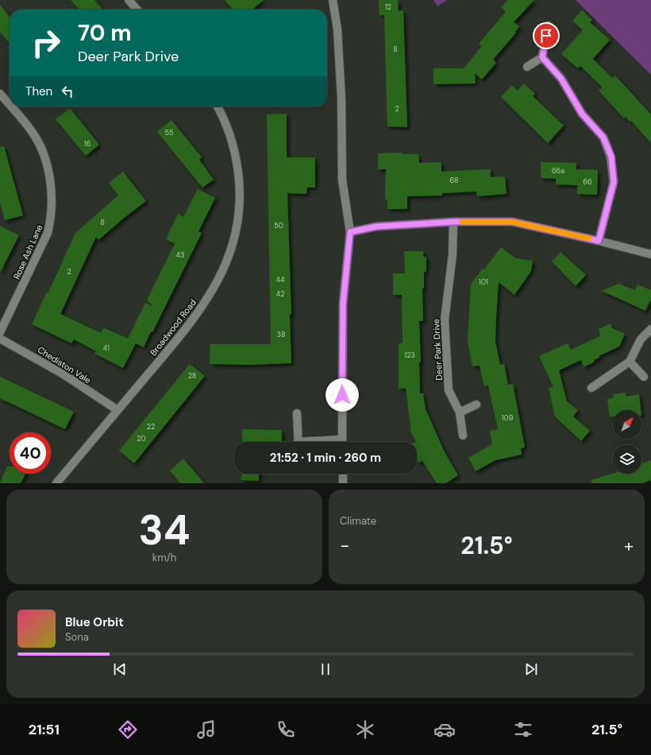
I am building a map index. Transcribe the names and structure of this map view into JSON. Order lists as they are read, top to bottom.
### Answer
{
  "streets": {
    "street": [
      "Rose Ash Lane",
      "Broadwood Road",
      "Deer Park Drive",
      "Chediston Vale"
    ]
  },
  "crossings": [
    ["Broadwood Road", "Chediston Vale"]
  ],
  "house_numbers": [
    "12",
    "8",
    "2",
    "55",
    "16",
    "66a",
    "68",
    "66",
    "8",
    "50",
    "43",
    "2",
    "44",
    "101",
    "42",
    "38",
    "41",
    "123",
    "28",
    "109",
    "22",
    "20"
  ],
  "north": "top right",
  "page": {
    "turn": ["70 m", "Deer Park Drive"],
    "then": "Then",
    "limit": "40",
    "trip": "21:52 · 1 min · 260 m",
    "tile": [
      ["34", "km/h"],
      "Climate"
    ],
    "heat": ["−", "21.5°", "+"],
    "song": ["Blue Orbit", "Sona"],
    "tabs": ["21:51", "21.5°"]
  }
}
